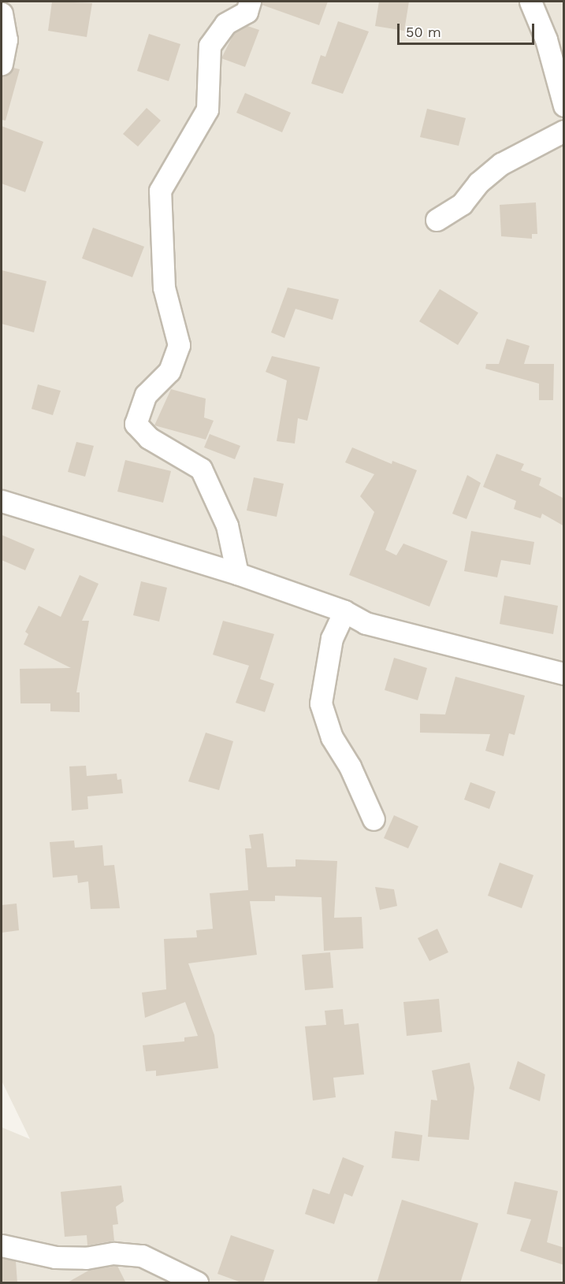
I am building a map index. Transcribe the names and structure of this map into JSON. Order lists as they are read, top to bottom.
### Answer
{
  "scale_bar": "50 m"
}
